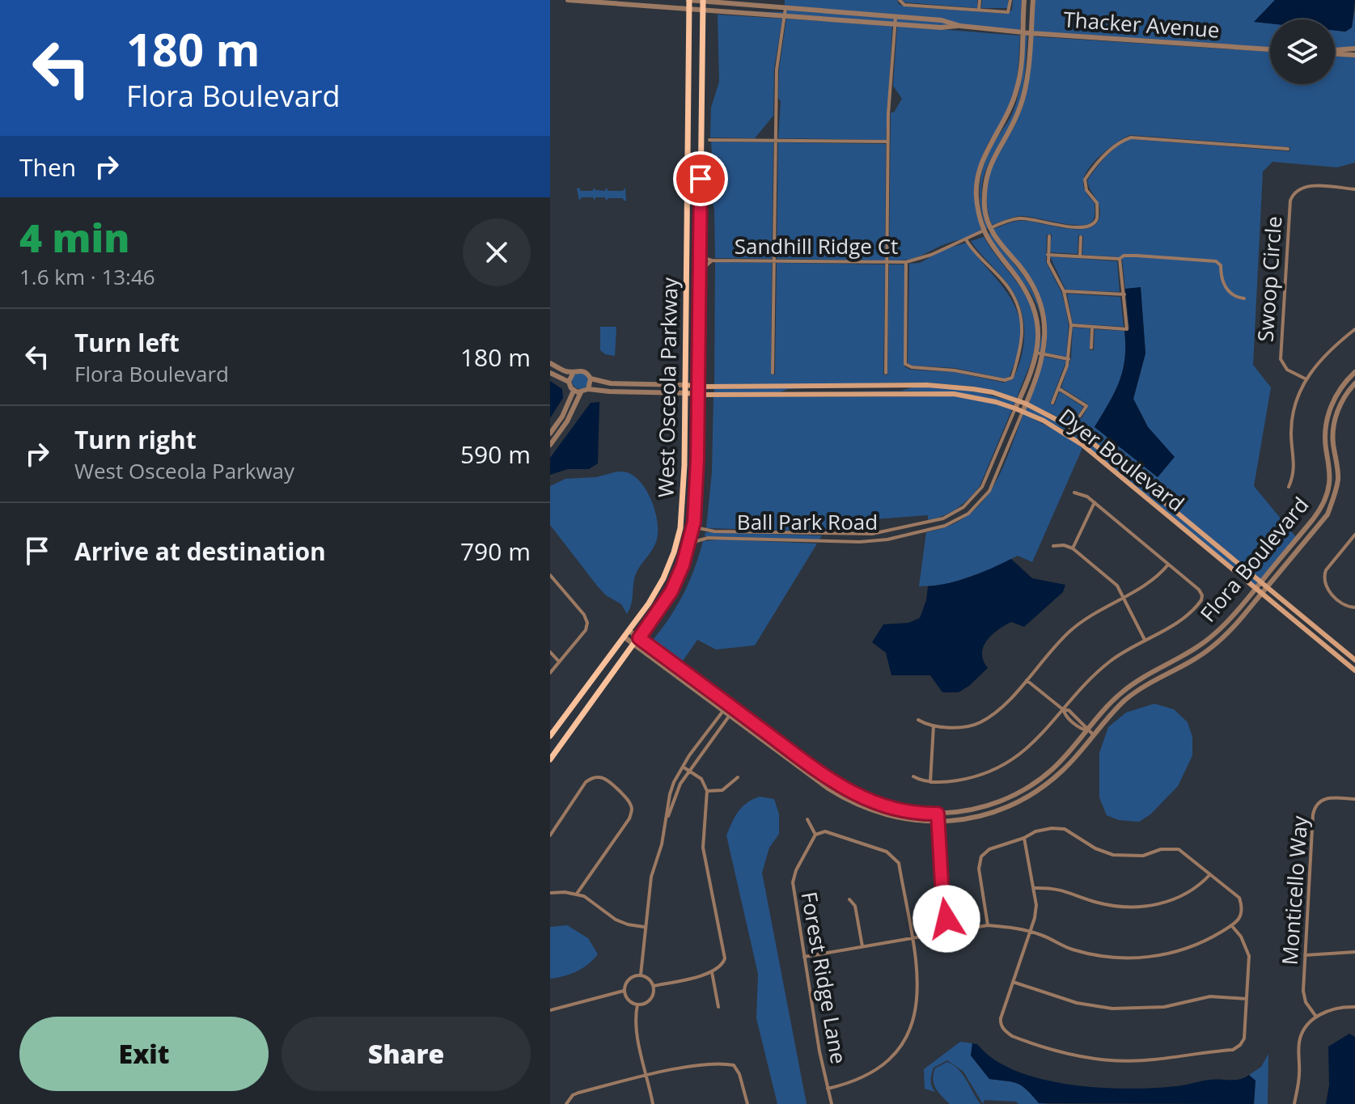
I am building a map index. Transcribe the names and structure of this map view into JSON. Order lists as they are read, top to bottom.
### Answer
{
  "streets": {
    "main road": ["West Osceola Parkway", "Dyer Boulevard"],
    "street": [
      "Thacker Avenue",
      "Sandhill Ridge Ct",
      "Swoop Circle",
      "Ball Park Road",
      "Flora Boulevard",
      "Monticello Way",
      "Forest Ridge Lane"
    ]
  },
  "crossings": [
    ["Thacker Avenue", "West Osceola Parkway"],
    ["Thacker Avenue", "Ball Park Road"],
    ["Sandhill Ridge Ct", "Ball Park Road"],
    ["West Osceola Parkway", "Dyer Boulevard"],
    ["West Osceola Parkway", "Ball Park Road"],
    ["West Osceola Parkway", "Flora Boulevard"],
    ["Dyer Boulevard", "Ball Park Road"],
    ["Dyer Boulevard", "Flora Boulevard"]
  ],
  "page": {
    "turn": ["180 m", "Flora Boulevard"],
    "then": "Then",
    "heading": ["4 min", "1.6 km · 13:46"],
    "list": [
      {
        "name": "Turn left",
        "note": "Flora Boulevard",
        "value": "180 m"
      },
      {
        "name": "Turn right",
        "note": "West Osceola Parkway",
        "value": "590 m"
      },
      {
        "name": "Arrive at destination",
        "value": "790 m"
      }
    ],
    "buttons": ["Exit", "Share"]
  }
}
